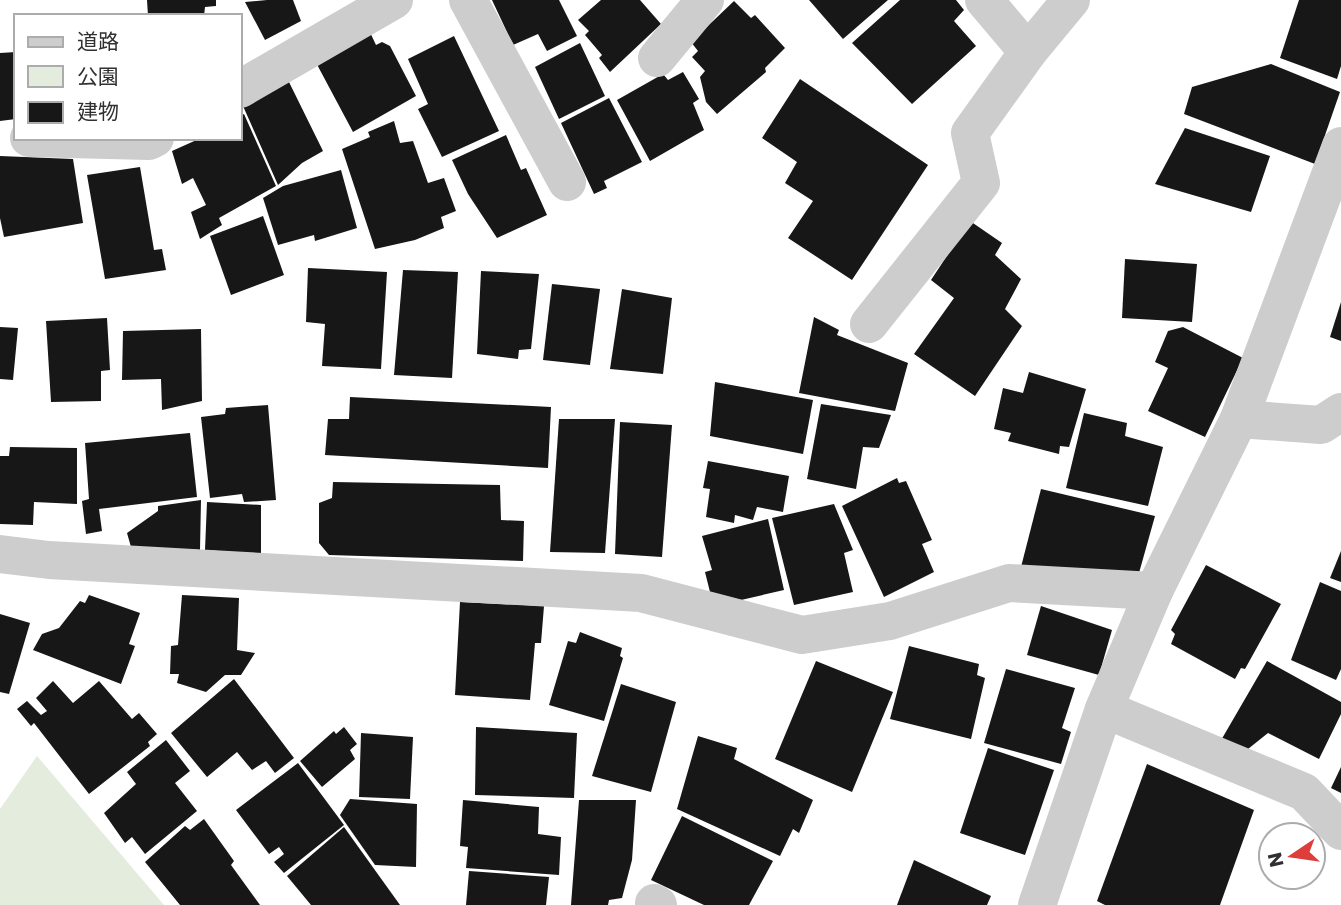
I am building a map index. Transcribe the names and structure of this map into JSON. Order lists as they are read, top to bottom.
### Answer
{
  "legend": ["道路", "公園", "建物"],
  "north": "left"
}
